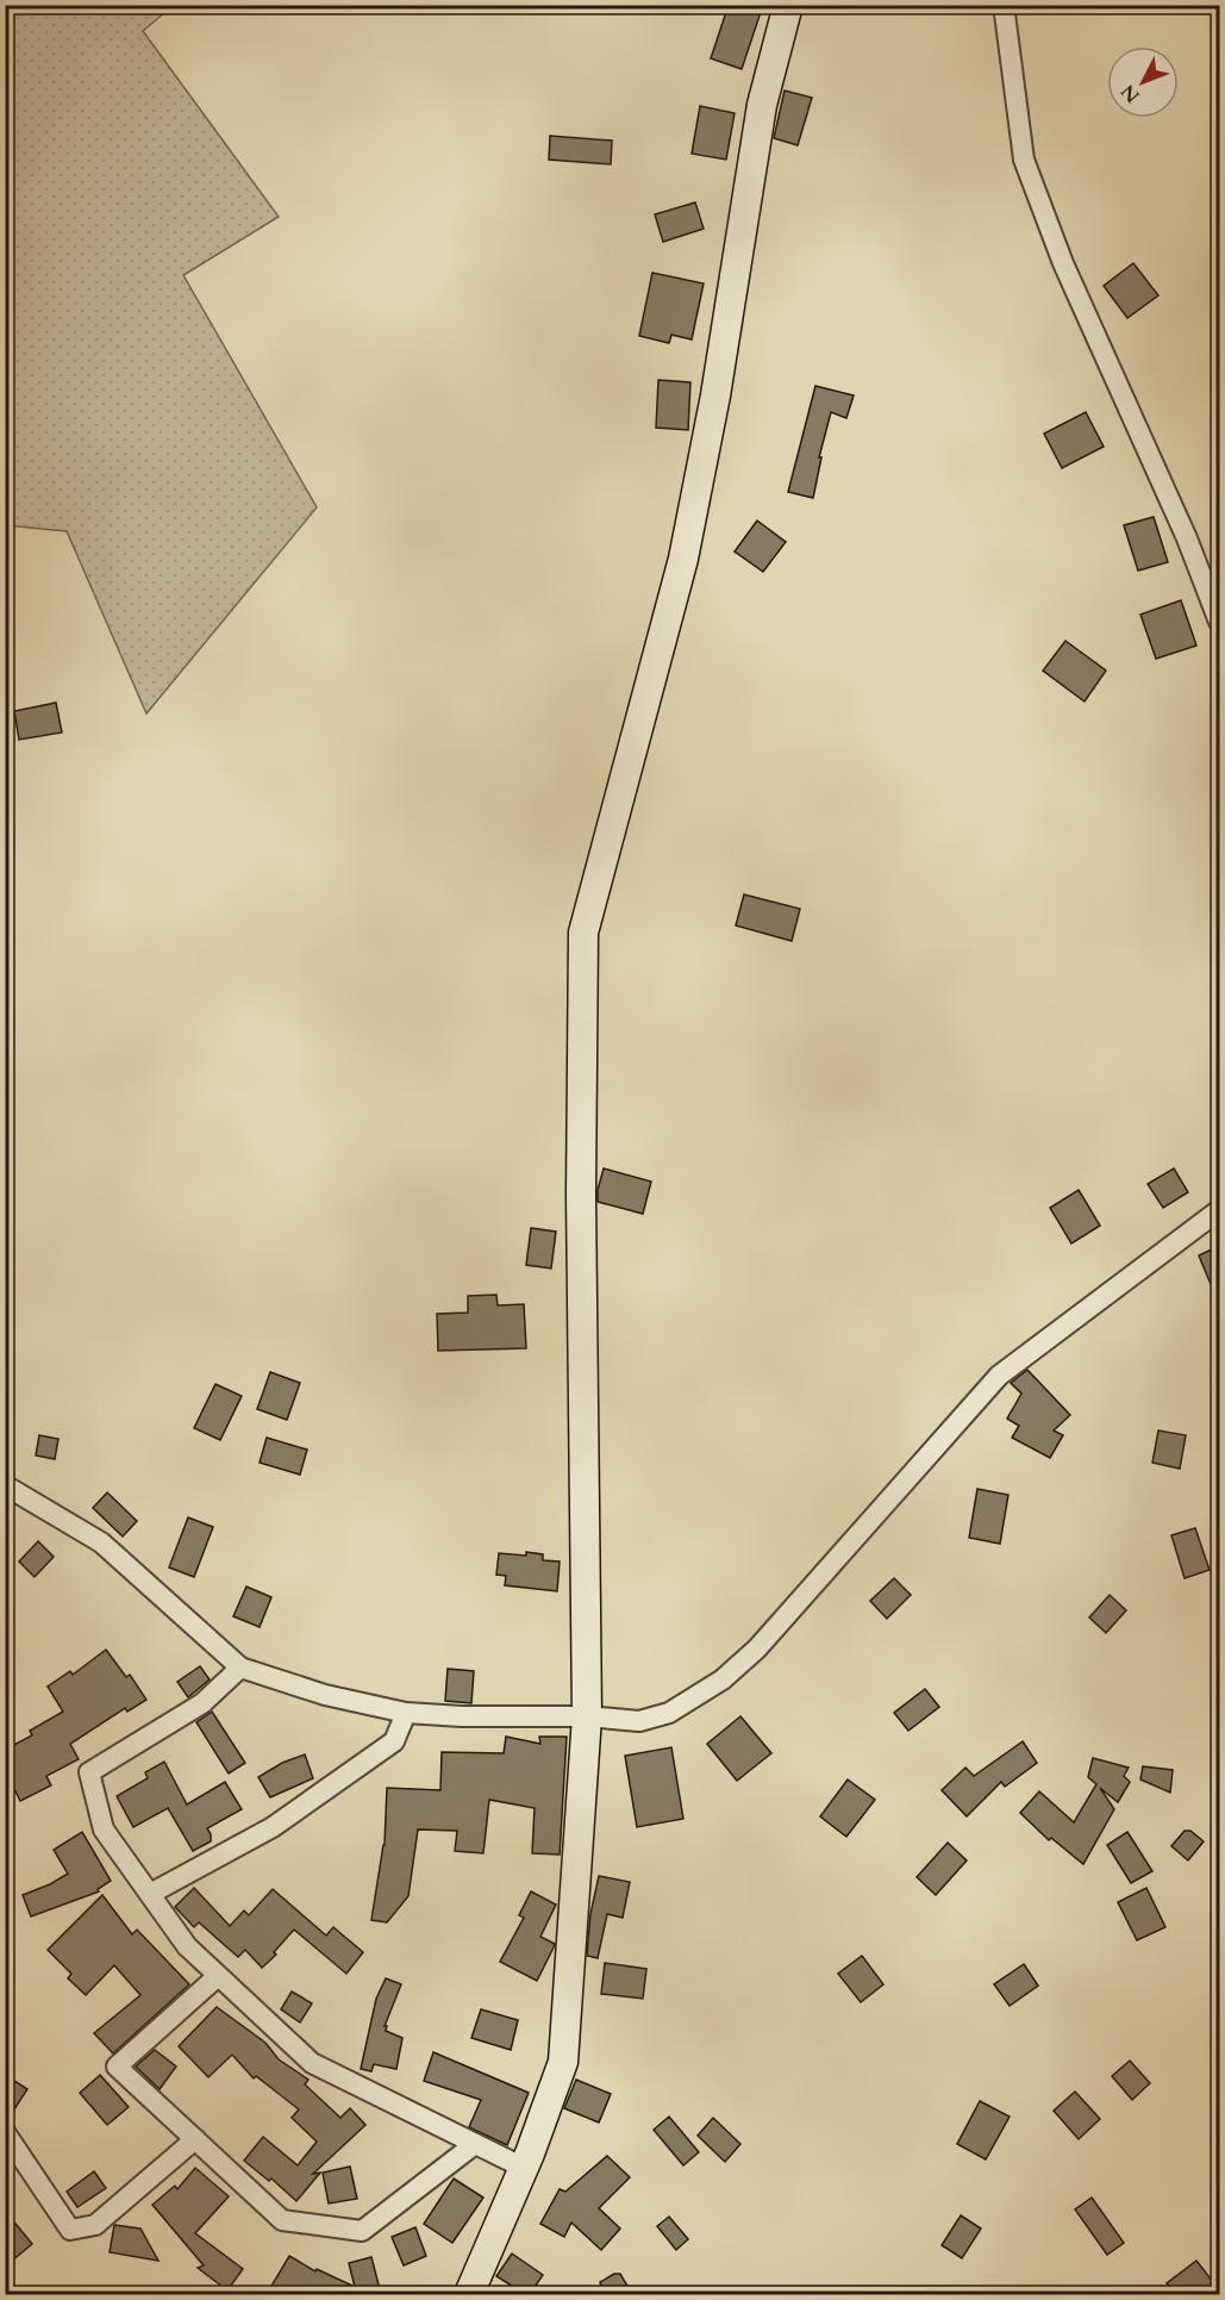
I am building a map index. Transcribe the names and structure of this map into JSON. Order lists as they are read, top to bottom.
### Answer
{
  "north": "bottom left"
}
